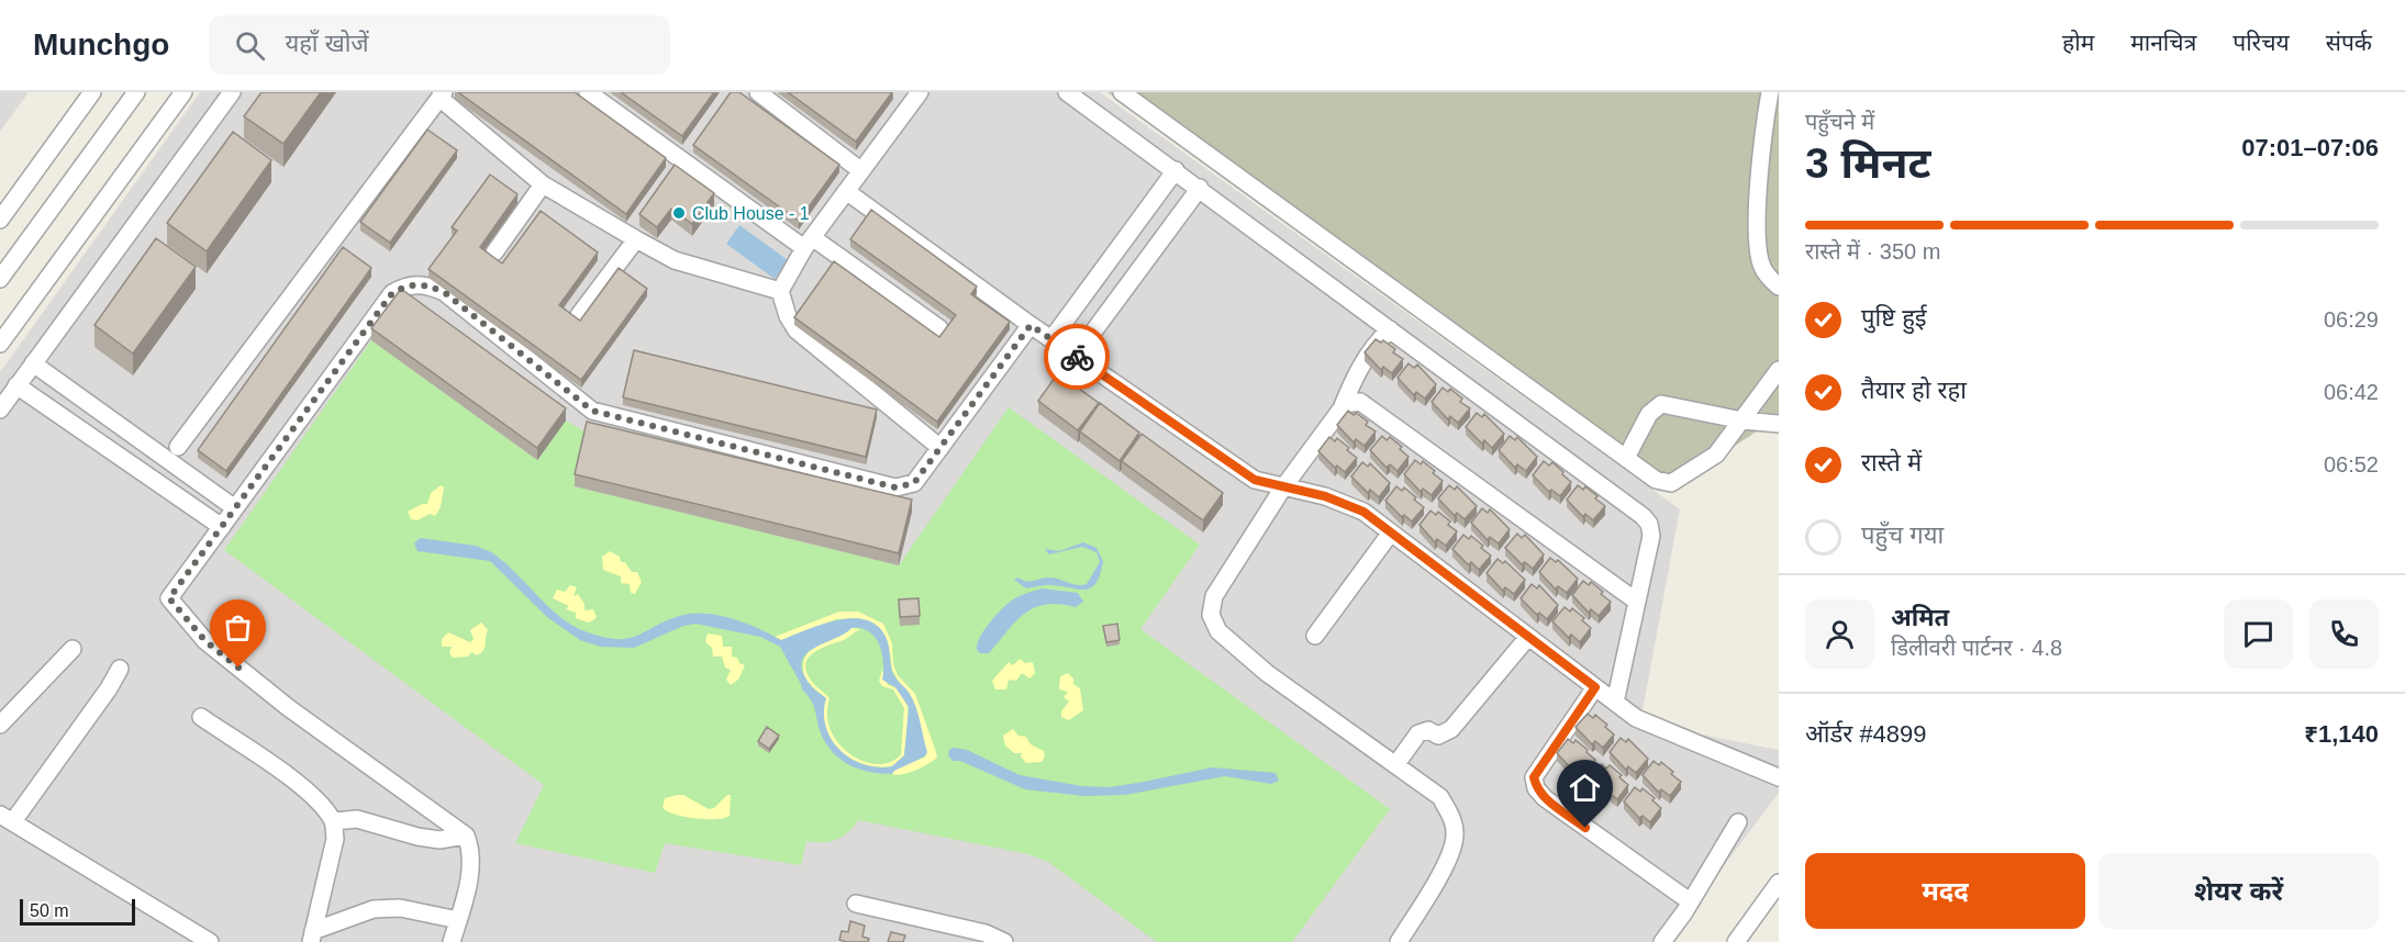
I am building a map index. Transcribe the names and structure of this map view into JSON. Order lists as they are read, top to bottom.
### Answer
{
  "places": ["Club House - 1"],
  "scale_bar": "50 m",
  "page": {
    "header": "Munchgo",
    "search": "यहाँ खोजें",
    "nav": [
      "होम",
      "मानचित्र",
      "परिचय",
      "संपर्क"
    ],
    "heading": ["3 मिनट", "पहुँचने में", "07:01–07:06"],
    "panel": [
      "अमित",
      "डिलीवरी पार्टनर · 4.8",
      "ऑर्डर #4899",
      "₹1,140"
    ],
    "bar": "रास्ते में · 350 m",
    "list": [
      ["पुष्टि हुई", "06:29"],
      ["तैयार हो रहा", "06:42"],
      ["रास्ते में", "06:52"],
      "पहुँच गया"
    ],
    "buttons": ["मदद", "शेयर करें"],
    "scale": "50 m"
  }
}
